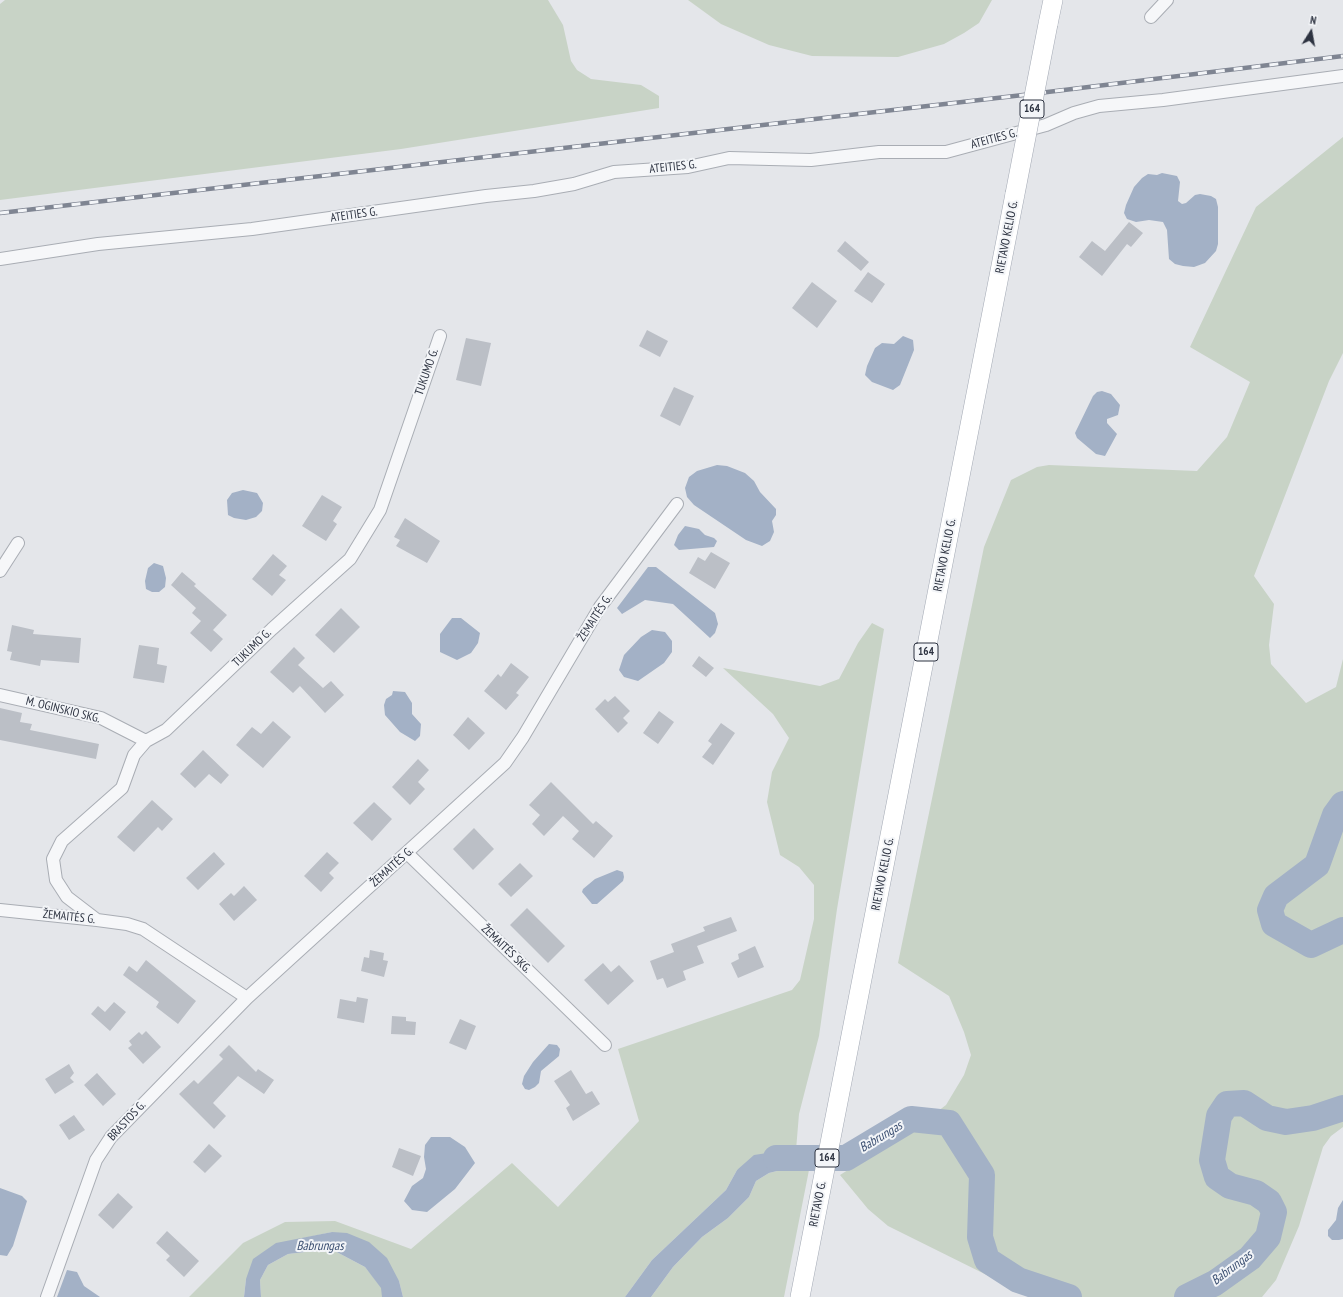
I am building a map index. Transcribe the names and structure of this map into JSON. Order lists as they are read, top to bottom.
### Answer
{
  "streets": {
    "main road": ["164", "RIETAVO KELIO G.", "RIETAVO G."],
    "street": [
      "ATEITIES G.",
      "TUKUMO G.",
      "ŽEMAITĖS G.",
      "M. OGINSKIO SKG.",
      "ŽEMAITĖS SKG.",
      "BRASTOS G."
    ]
  },
  "crossings": [
    ["RIETAVO KELIO G.", "RIETAVO G."],
    ["TUKUMO G.", "ŽEMAITĖS G."],
    ["TUKUMO G.", "M. OGINSKIO SKG."],
    ["ŽEMAITĖS G.", "ŽEMAITĖS SKG."],
    ["ŽEMAITĖS G.", "BRASTOS G."]
  ],
  "water": ["Babrungas"],
  "north": "top"
}
